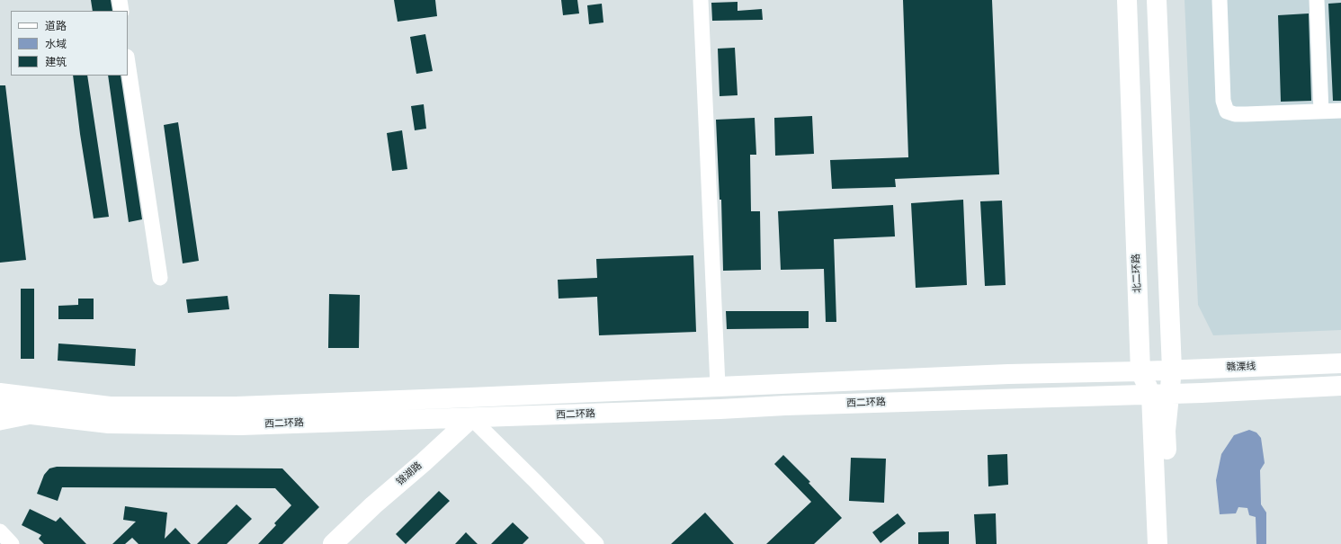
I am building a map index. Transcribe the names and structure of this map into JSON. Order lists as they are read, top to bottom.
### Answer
{
  "streets": {
    "main road": [
      "北二环路",
      "赣溧线",
      "西二环路",
      "锦湖路"
    ]
  },
  "crossings": [
    ["北二环路", "赣溧线"],
    ["北二环路", "西二环路"],
    ["赣溧线", "西二环路"],
    ["西二环路", "锦湖路"]
  ],
  "legend": ["道路", "水域", "建筑"]
}
